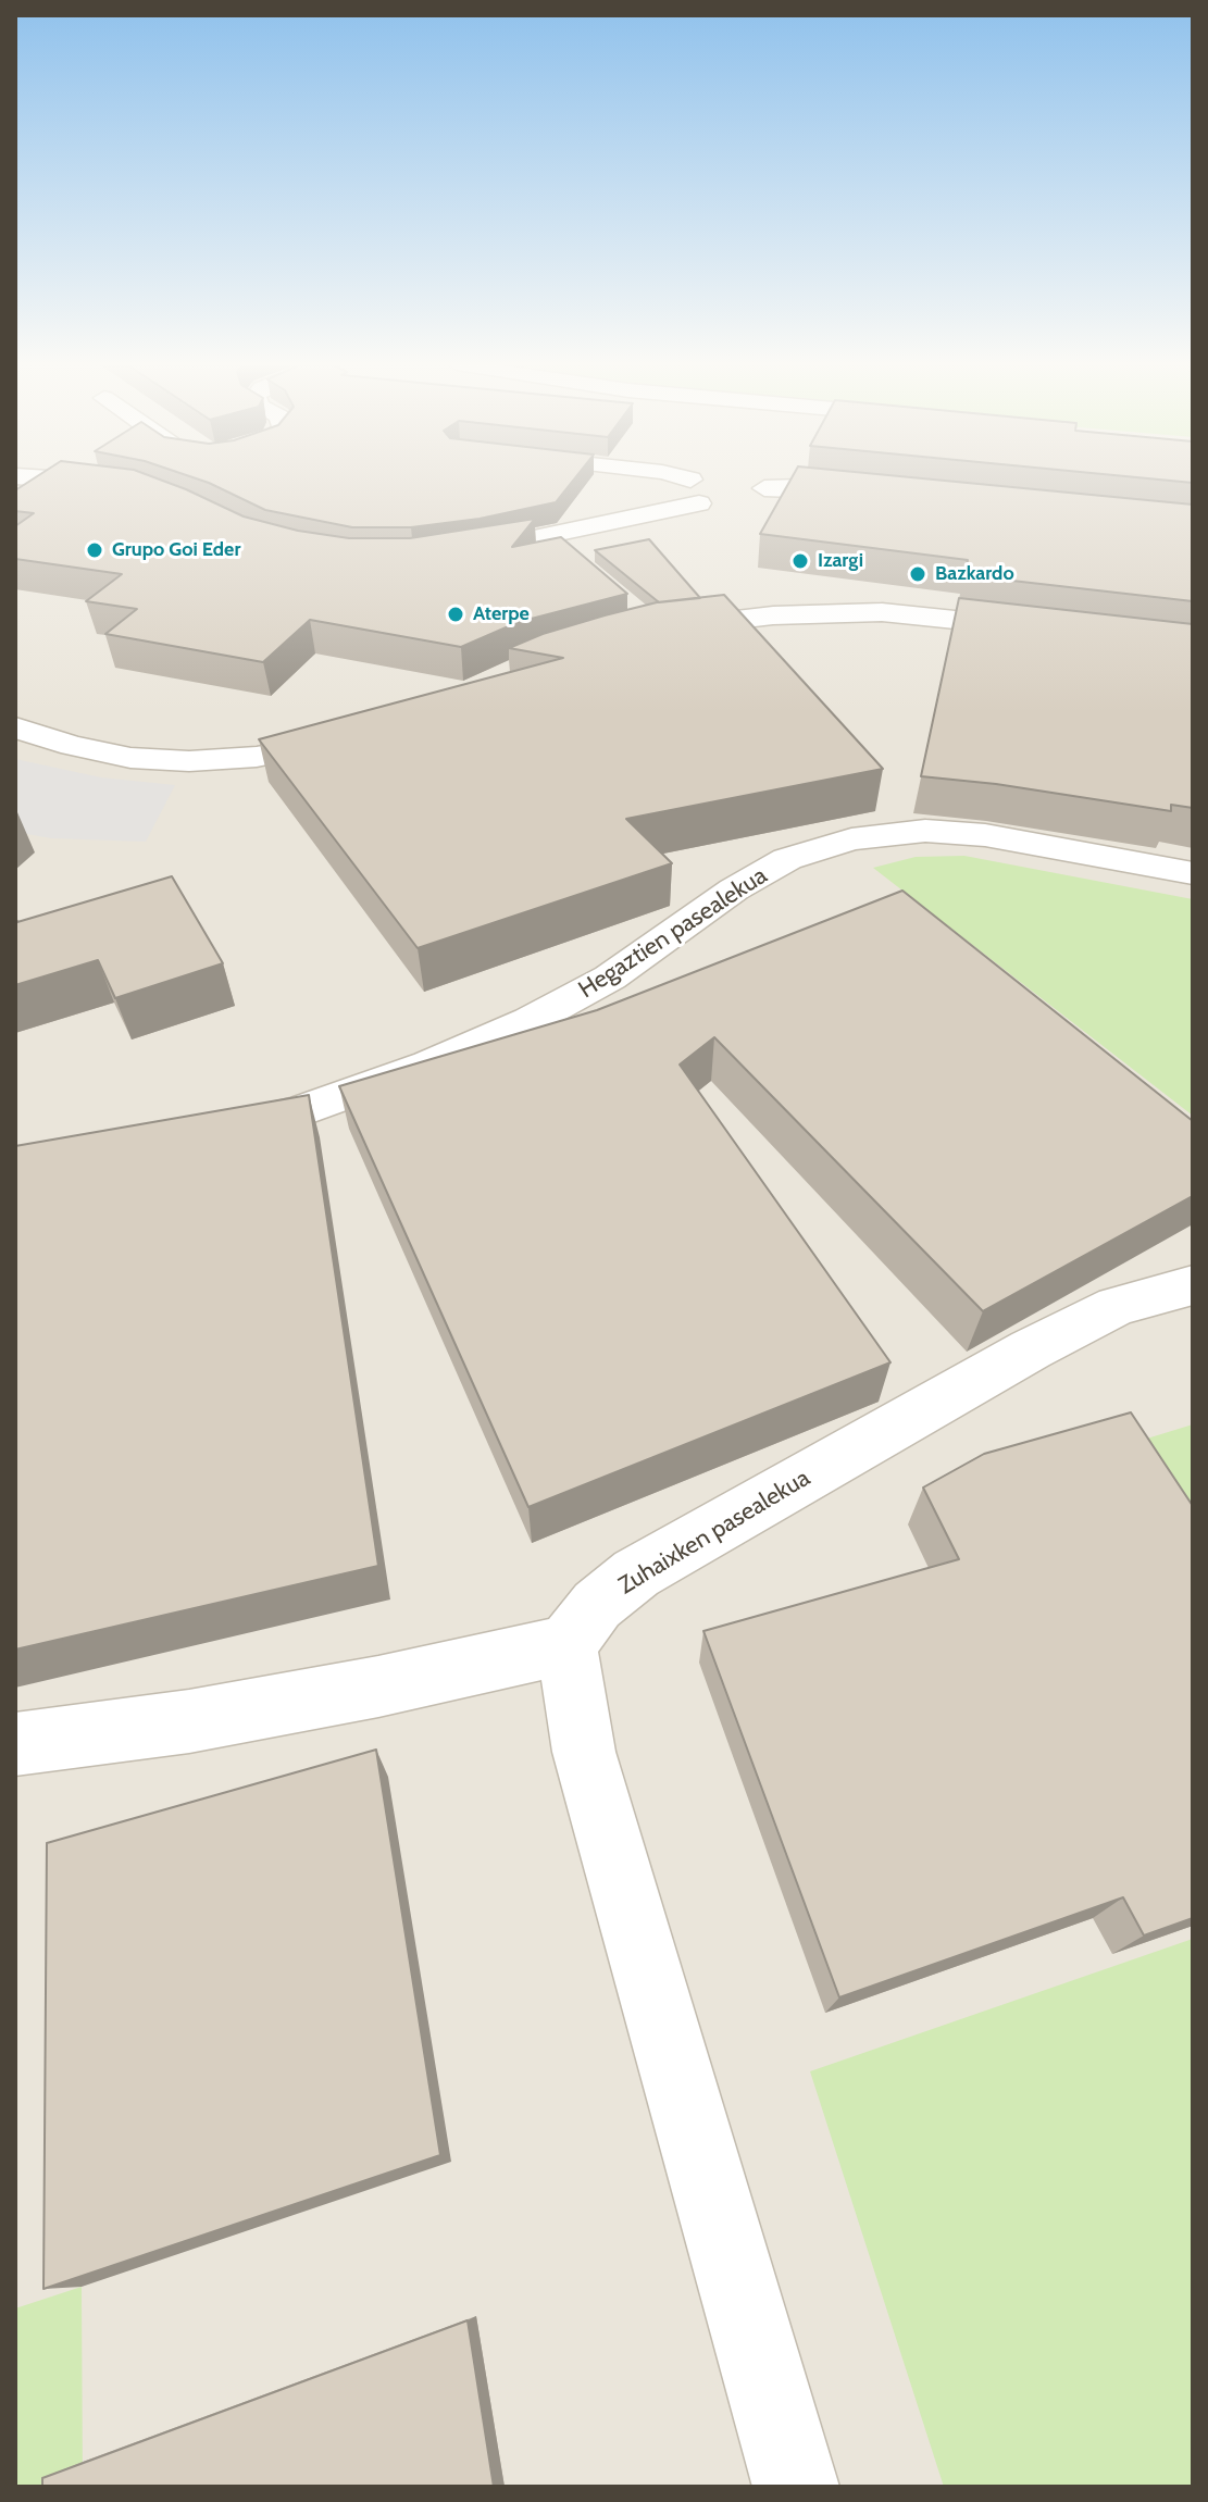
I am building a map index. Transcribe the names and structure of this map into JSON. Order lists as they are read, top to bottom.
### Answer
{
  "streets": {
    "street": ["Hegaztien pasealekua", "Zuhaixken pasealekua"]
  },
  "places": [
    "Grupo Goi Eder",
    "Izargi",
    "Bazkardo",
    "Aterpe"
  ]
}
